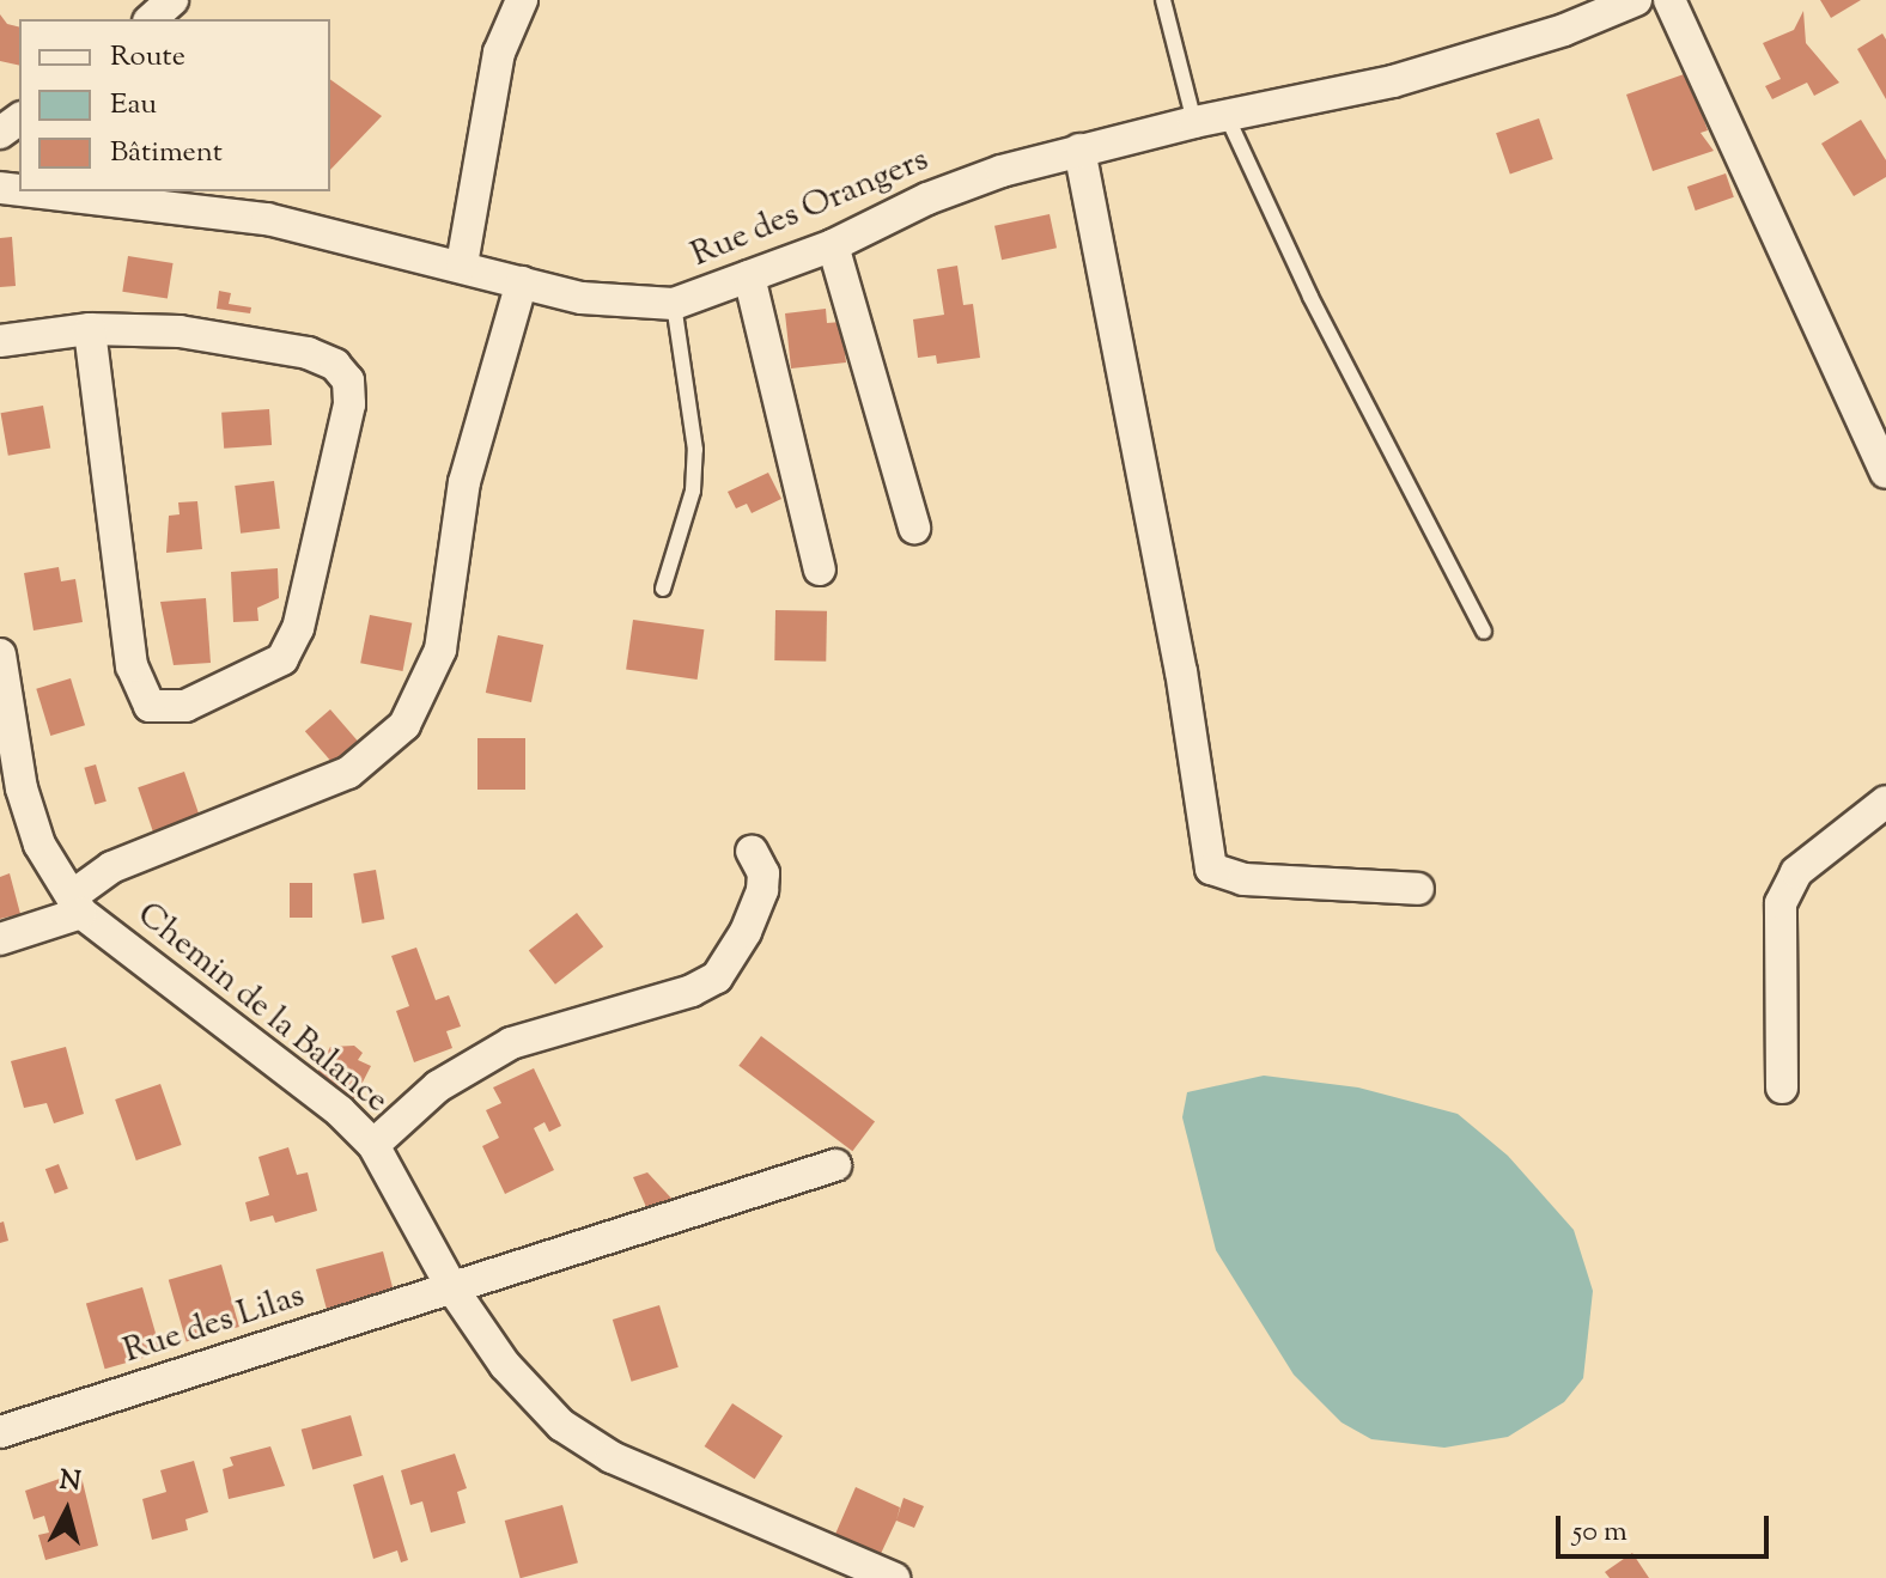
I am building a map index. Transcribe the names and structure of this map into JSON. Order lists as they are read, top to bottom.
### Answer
{
  "streets": {
    "street": ["Rue des Orangers", "Chemin de la Balance", "Rue des Lilas"]
  },
  "crossings": [
    ["Chemin de la Balance", "Rue des Lilas"]
  ],
  "legend": ["Route", "Eau", "Bâtiment"],
  "scale_bar": "50 m",
  "north": "top"
}
